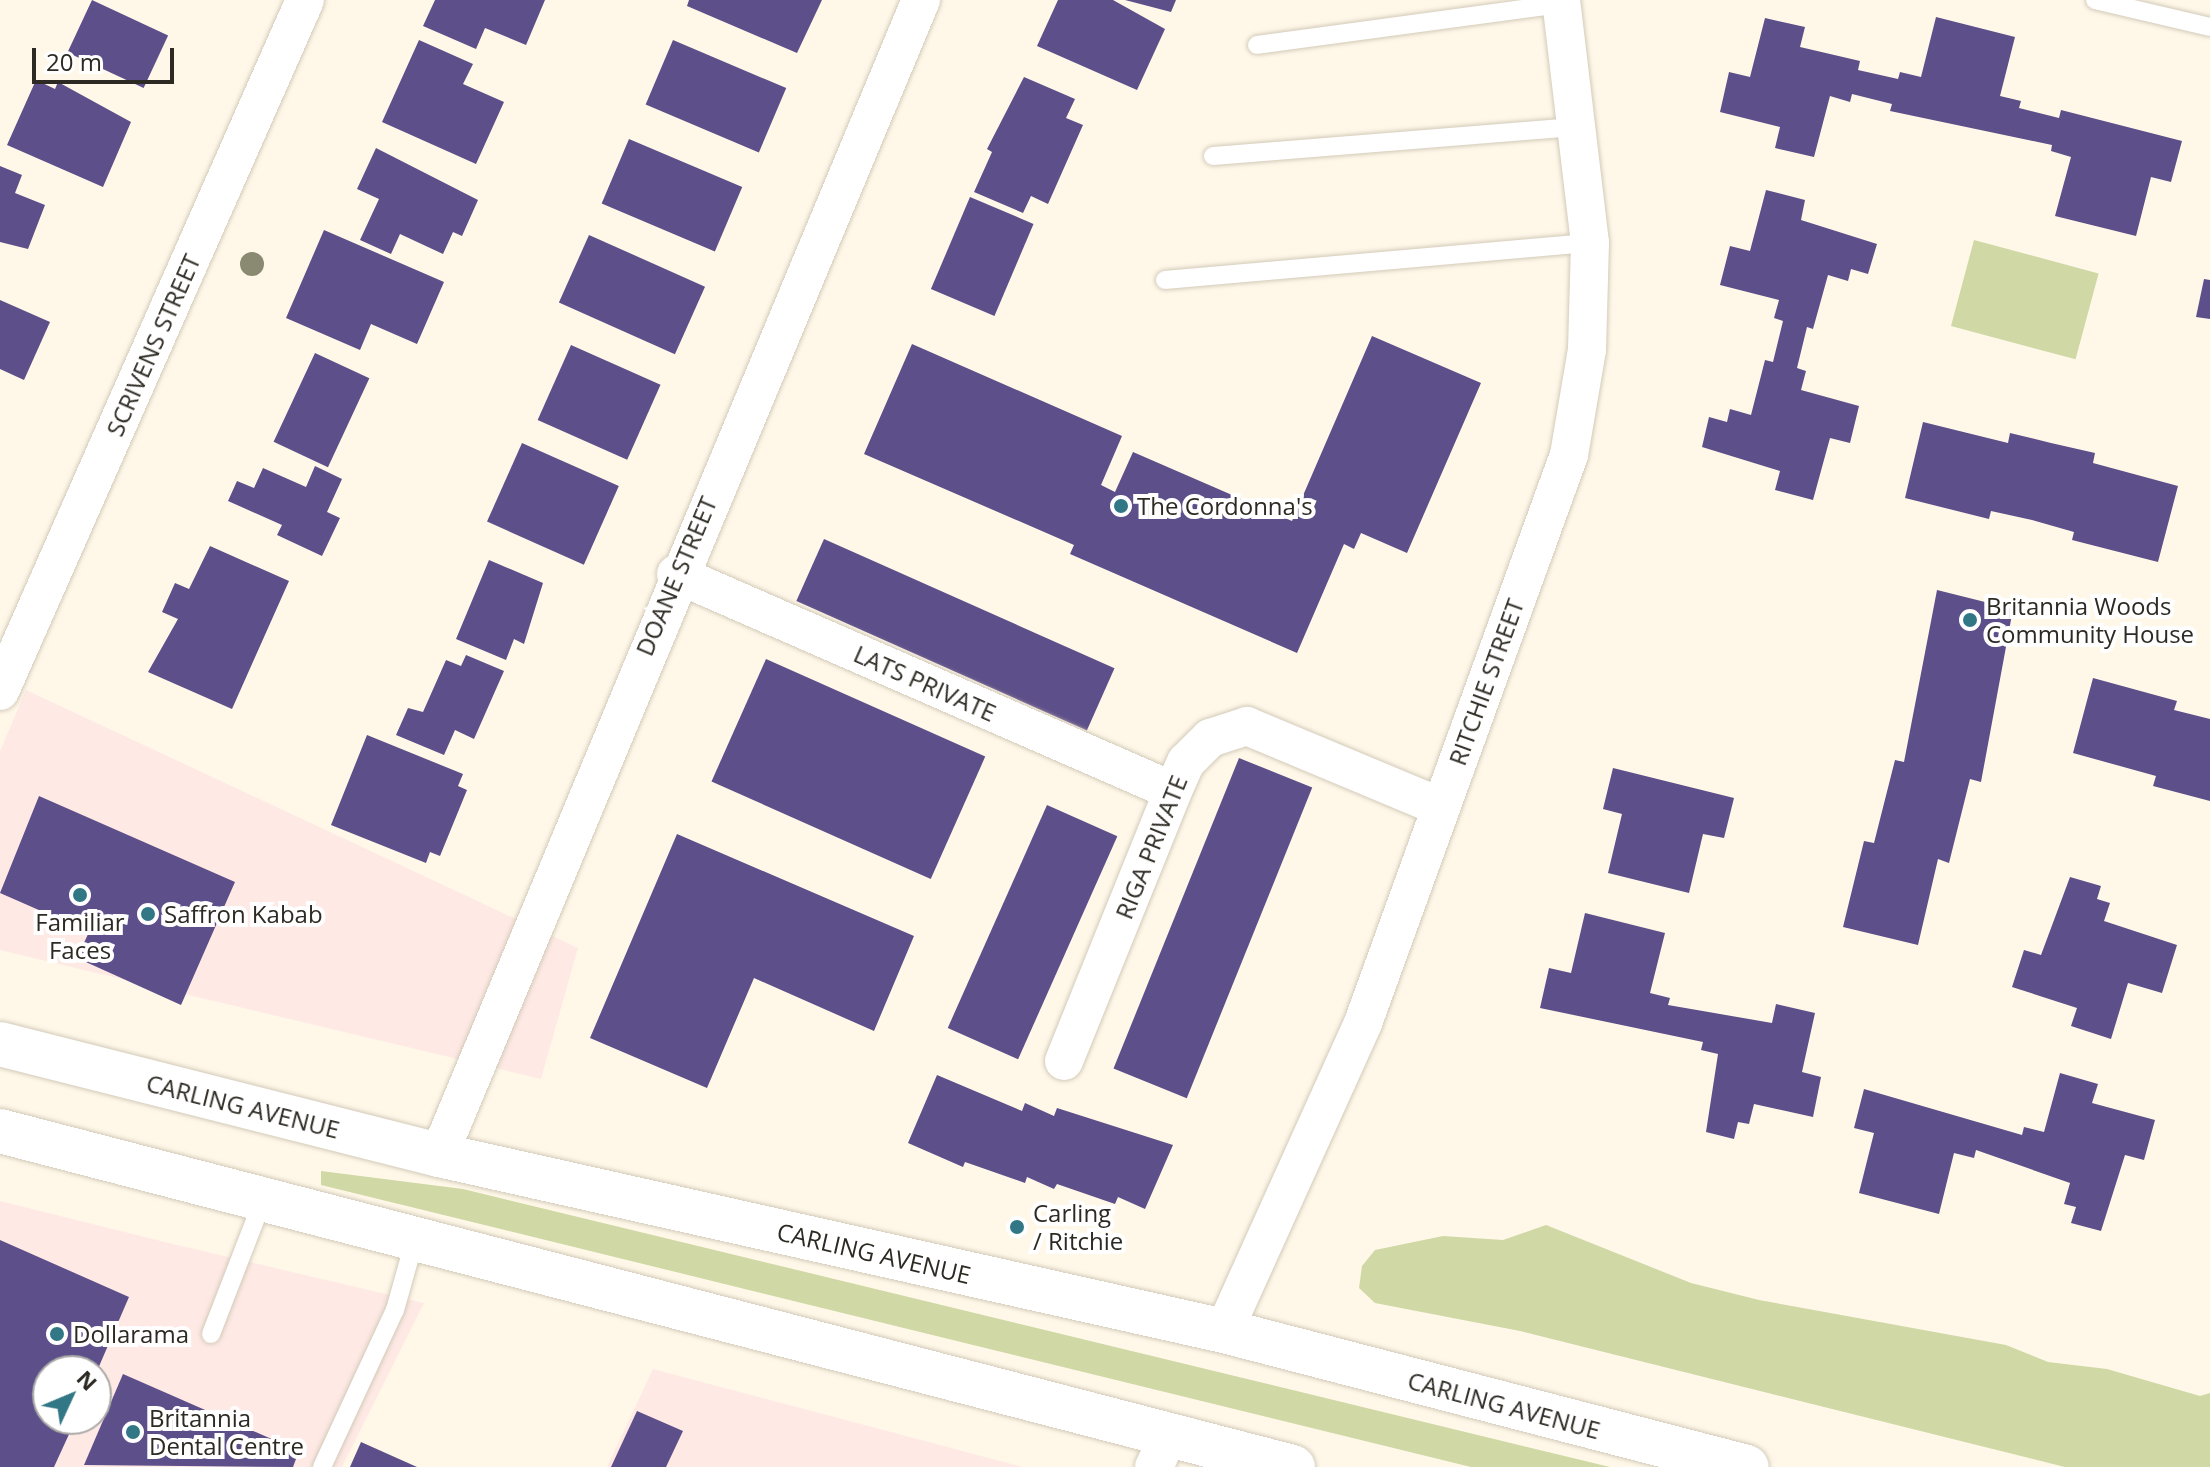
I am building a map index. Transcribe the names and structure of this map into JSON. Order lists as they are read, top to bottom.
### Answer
{
  "streets": {
    "main road": ["CARLING AVENUE"],
    "street": [
      "SCRIVENS STREET",
      "DOANE STREET",
      "RITCHIE STREET",
      "LATS PRIVATE",
      "RIGA PRIVATE"
    ]
  },
  "crossings": [
    ["DOANE STREET", "LATS PRIVATE"],
    ["DOANE STREET", "CARLING AVENUE"],
    ["RITCHIE STREET", "RIGA PRIVATE"],
    ["RITCHIE STREET", "CARLING AVENUE"],
    ["LATS PRIVATE", "RIGA PRIVATE"]
  ],
  "places": [
    "The Cordonna's",
    "Britannia Woods Community House",
    "Familiar Faces",
    "Saffron Kabab",
    "Carling / Ritchie",
    "Dollarama",
    "Britannia Dental Centre"
  ],
  "scale_bar": "20 m",
  "north": "top right"
}
